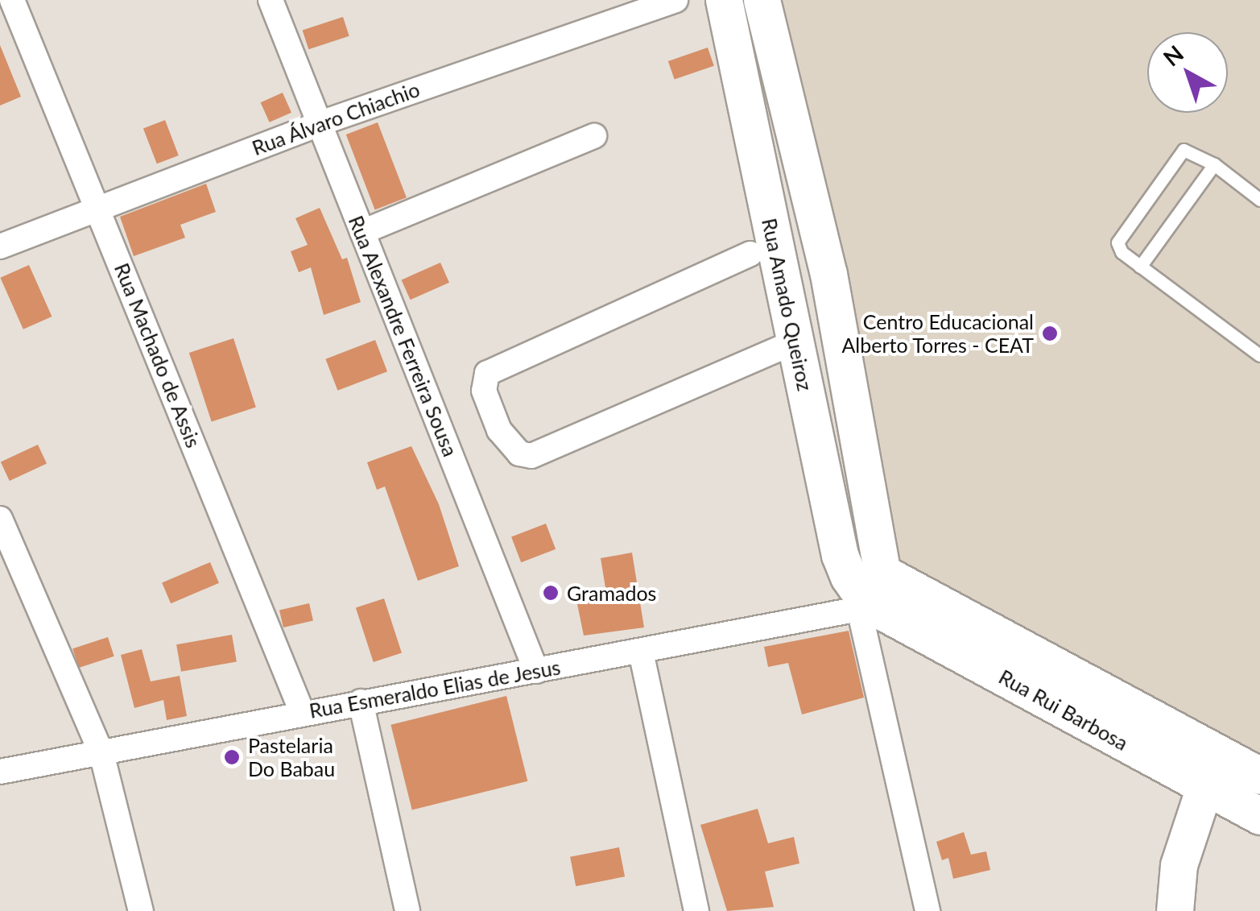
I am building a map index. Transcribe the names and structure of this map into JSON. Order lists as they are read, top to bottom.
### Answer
{
  "streets": {
    "street": [
      "Rua Álvaro Chiachio",
      "Rua Amado Queiroz",
      "Rua Alexandre Ferreira Sousa",
      "Rua Machado de Assis",
      "Rua Esmeraldo Elias de Jesus",
      "Rua Rui Barbosa"
    ]
  },
  "crossings": [
    ["Rua Álvaro Chiachio", "Rua Alexandre Ferreira Sousa"],
    ["Rua Álvaro Chiachio", "Rua Machado de Assis"],
    ["Rua Amado Queiroz", "Rua Esmeraldo Elias de Jesus"],
    ["Rua Amado Queiroz", "Rua Rui Barbosa"],
    ["Rua Alexandre Ferreira Sousa", "Rua Esmeraldo Elias de Jesus"],
    ["Rua Machado de Assis", "Rua Esmeraldo Elias de Jesus"],
    ["Rua Esmeraldo Elias de Jesus", "Rua Rui Barbosa"]
  ],
  "places": ["Centro Educacional Alberto Torres - CEAT", "Gramados", "Pastelaria Do Babau"],
  "north": "top left"
}
